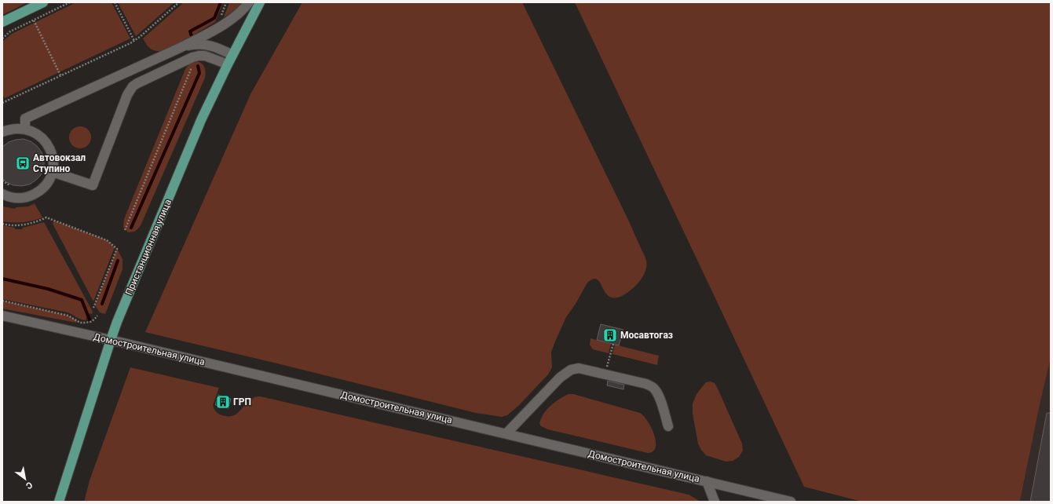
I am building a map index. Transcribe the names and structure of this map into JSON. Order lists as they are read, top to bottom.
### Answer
{
  "streets": {
    "main road": ["Пристанционная улица"],
    "street": ["Домостроительная улица"]
  },
  "crossings": [
    ["Пристанционная улица", "Домостроительная улица"]
  ],
  "places": {
    "bus stop": ["Автовокзал Ступино"],
    "building": ["Мосавтогаз", "ГРП"]
  },
  "north": "bottom right"
}
